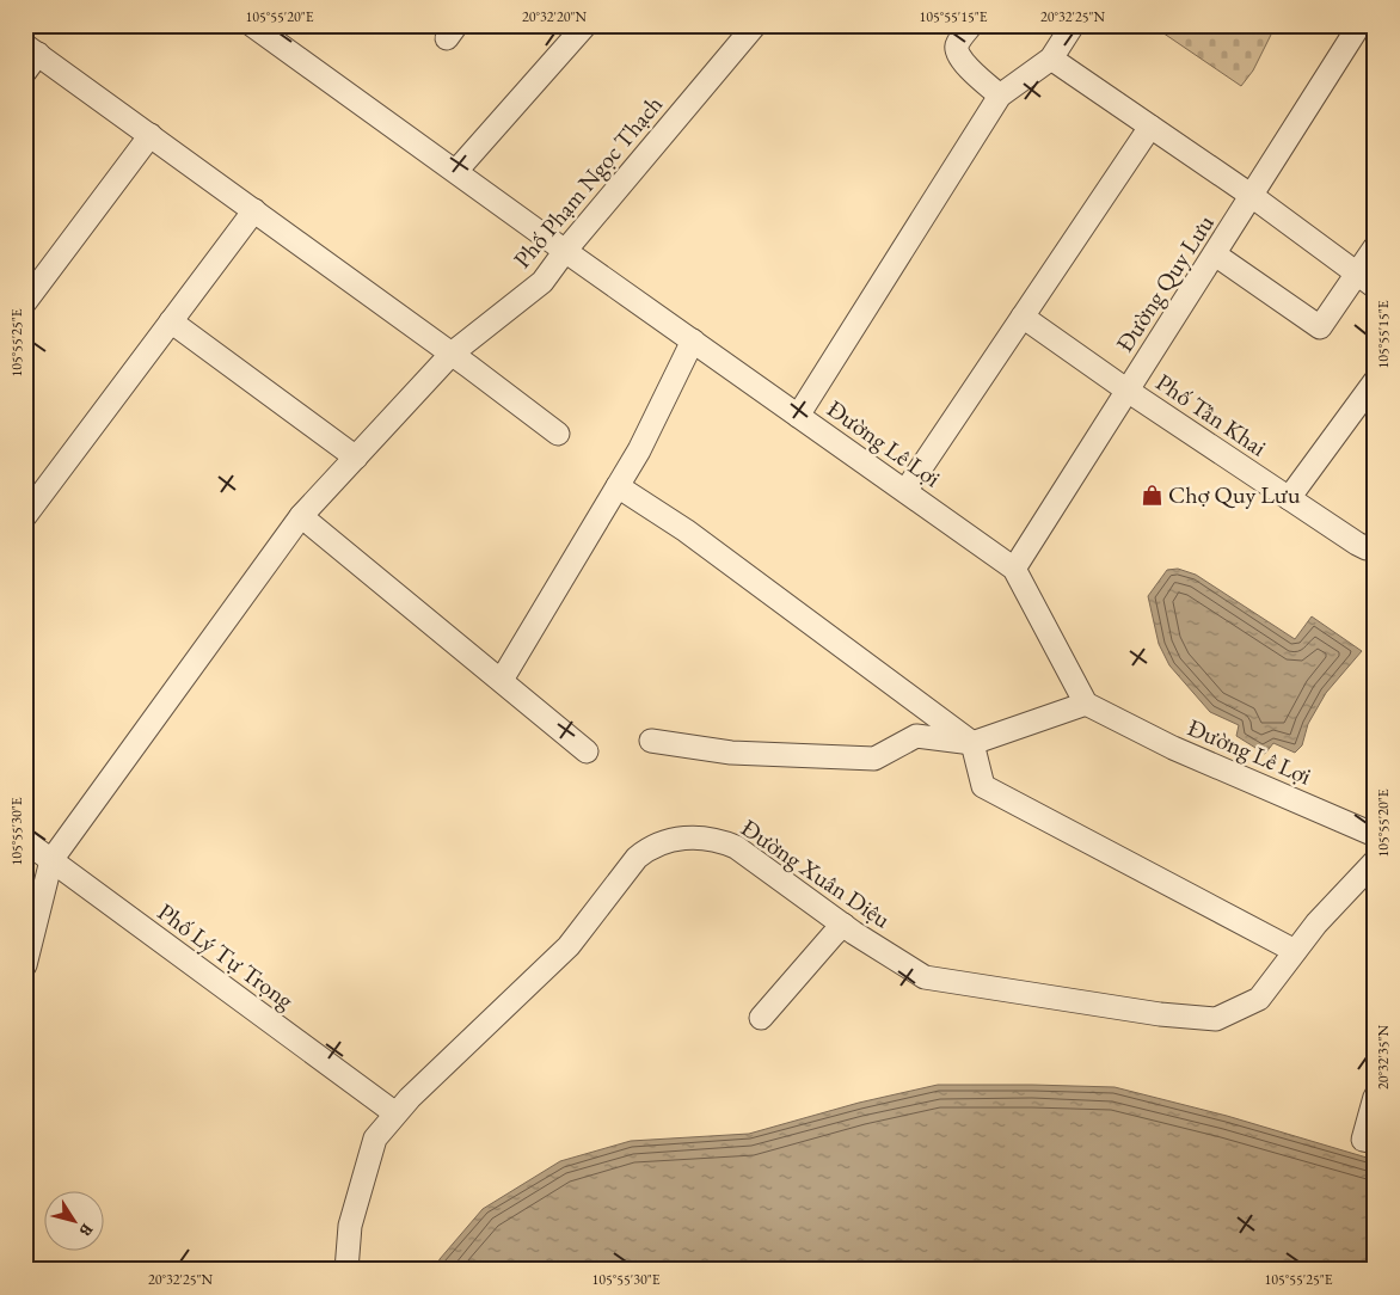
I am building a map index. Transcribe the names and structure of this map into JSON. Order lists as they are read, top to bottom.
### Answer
{
  "streets": {
    "street": [
      "Phố Phạm Ngọc Thạch",
      "Đường Quy Lưu",
      "Phố Tân Khai",
      "Đường Lê Lợi",
      "Đường Xuân Diệu",
      "Phố Lý Tự Trọng"
    ]
  },
  "crossings": [
    ["Phố Phạm Ngọc Thạch", "Đường Lê Lợi"],
    ["Phố Phạm Ngọc Thạch", "Phố Lý Tự Trọng"],
    ["Đường Quy Lưu", "Phố Tân Khai"],
    ["Đường Quy Lưu", "Đường Lê Lợi"],
    ["Đường Xuân Diệu", "Phố Lý Tự Trọng"]
  ],
  "places": {
    "shop": ["Chợ Quy Lưu"]
  },
  "north": "bottom right",
  "coordinates": [
    "105°55'20\"E",
    "20°32'20\"N",
    "105°55'15\"E",
    "20°32'25\"N",
    "105°55'25\"E",
    "105°55'30\"E",
    "20°32'35\"N"
  ]
}
